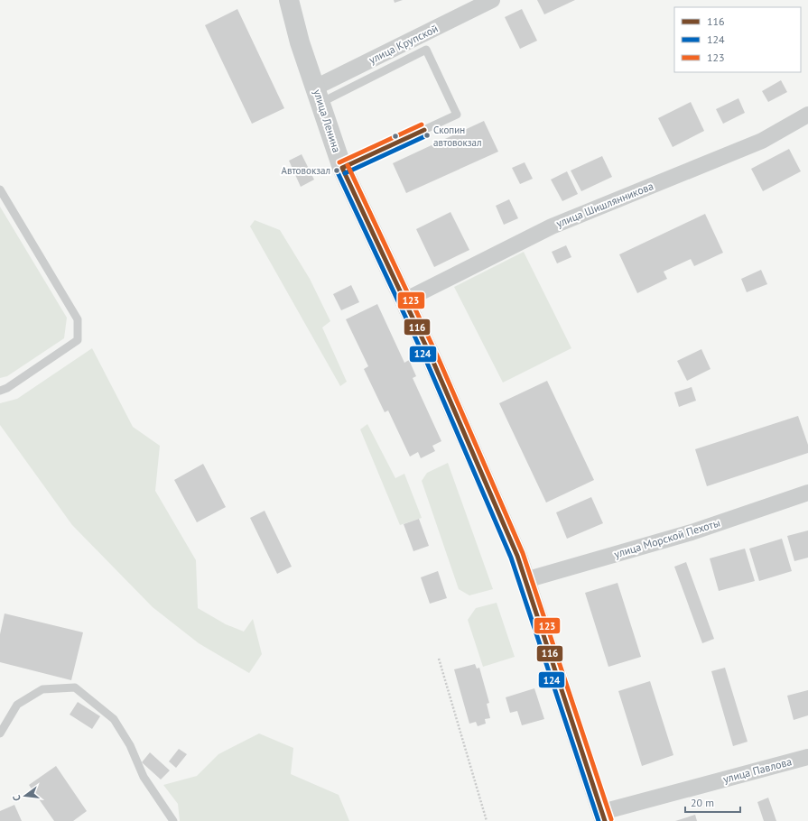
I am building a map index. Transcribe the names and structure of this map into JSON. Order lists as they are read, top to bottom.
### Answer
{
  "streets": {
    "street": [
      "улица Крупской",
      "улица Ленина",
      "улица Шишлянникова",
      "улица Морской Пехоты",
      "улица Павлова"
    ]
  },
  "crossings": [
    ["улица Крупской", "улица Ленина"],
    ["улица Ленина", "улица Шишлянникова"],
    ["улица Ленина", "улица Морской Пехоты"],
    ["улица Ленина", "улица Павлова"]
  ],
  "places": ["Скопин автовокзал", "Автовокзал"],
  "lines": ["transit line 123", "transit line 116", "transit line 124"],
  "legend": ["116", "124", "123"],
  "scale_bar": "20 m",
  "north": "left"
}
